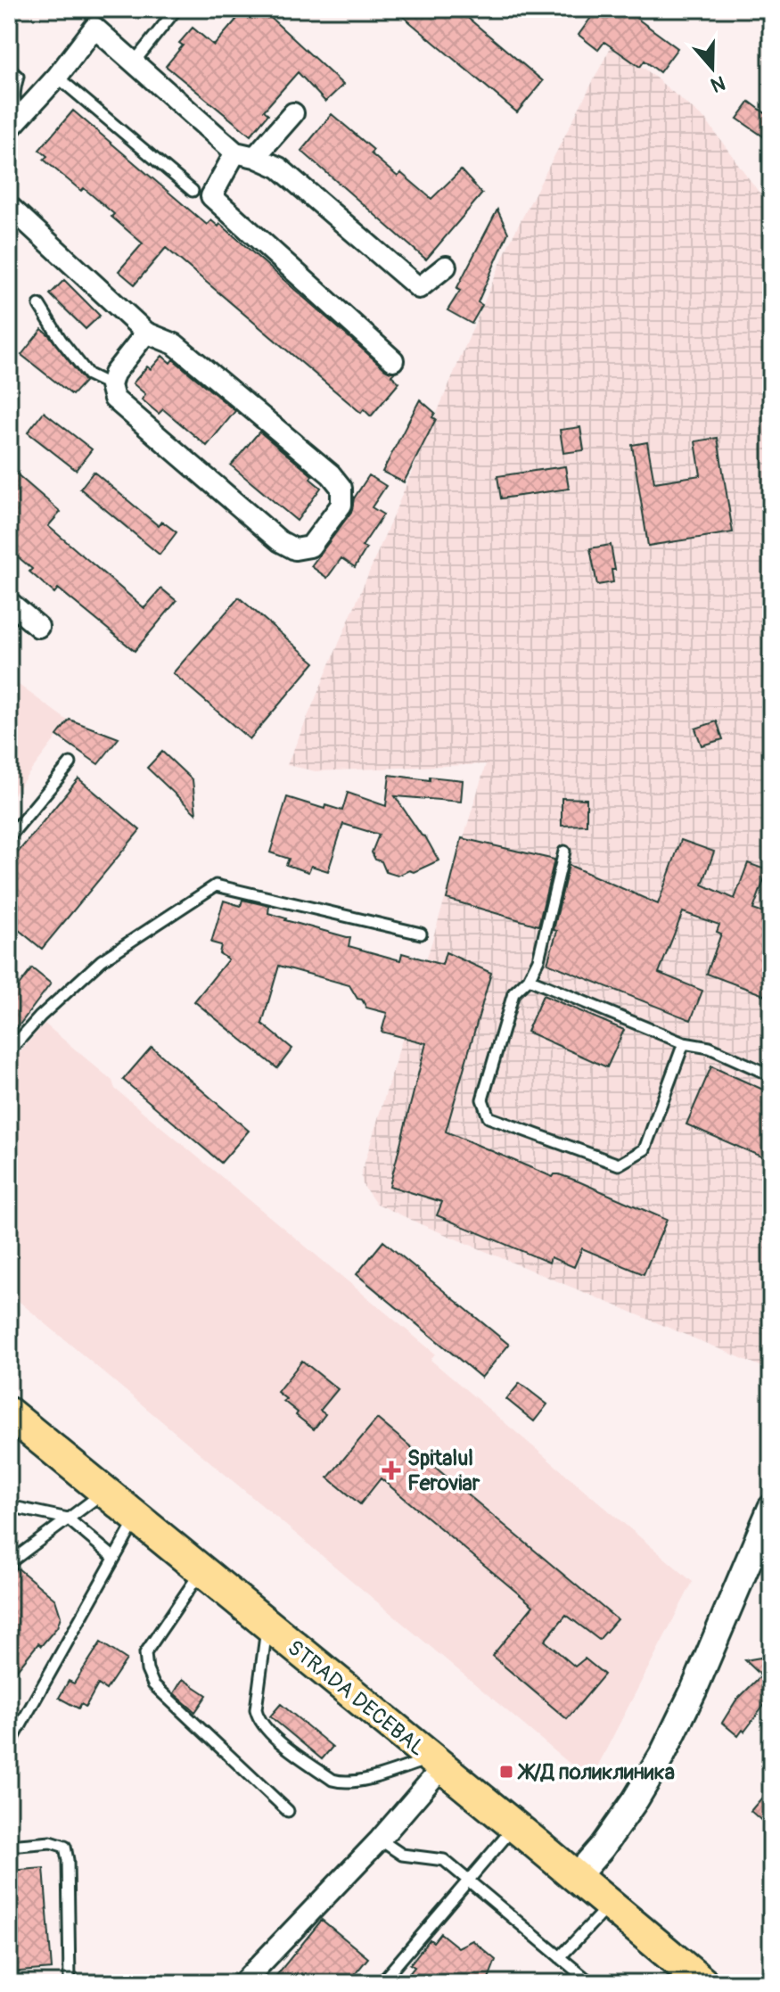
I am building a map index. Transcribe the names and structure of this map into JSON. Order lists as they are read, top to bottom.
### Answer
{
  "streets": {
    "main road": ["STRADA DECEBAL"]
  },
  "places": {
    "health": ["Spitalul Feroviar"],
    "transit": ["Ж/Д поликлиника"]
  },
  "north": "bottom"
}
